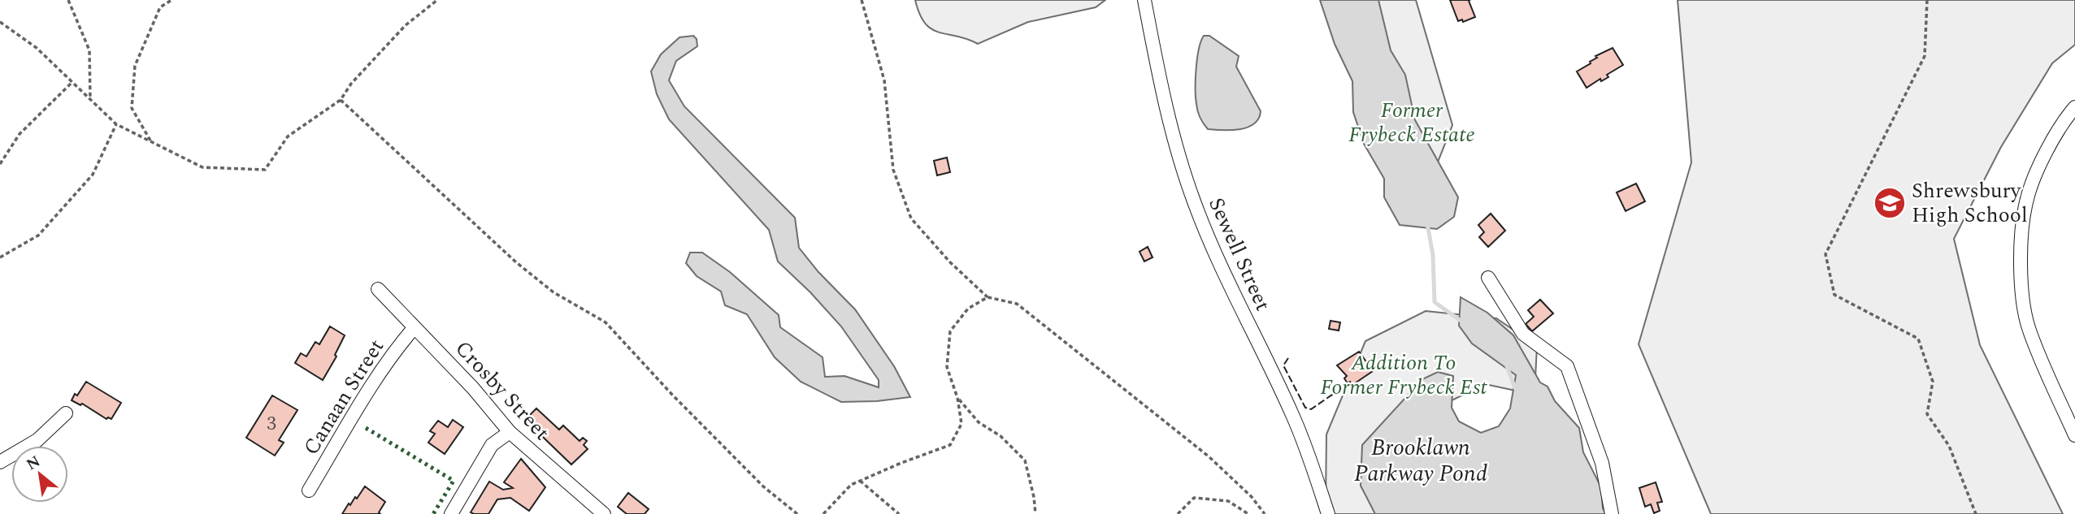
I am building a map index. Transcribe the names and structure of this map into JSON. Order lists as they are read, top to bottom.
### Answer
{
  "streets": {
    "street": ["Sewell Street", "Crosby Street", "Canaan Street"]
  },
  "crossings": [
    ["Crosby Street", "Canaan Street"]
  ],
  "water": ["Brooklawn Parkway Pond"],
  "parks": ["Former Frybeck Estate", "Addition To Former Frybeck Est"],
  "places": {
    "school or university": ["Shrewsbury High School"]
  },
  "house_numbers": ["3"],
  "north": "top left"
}
